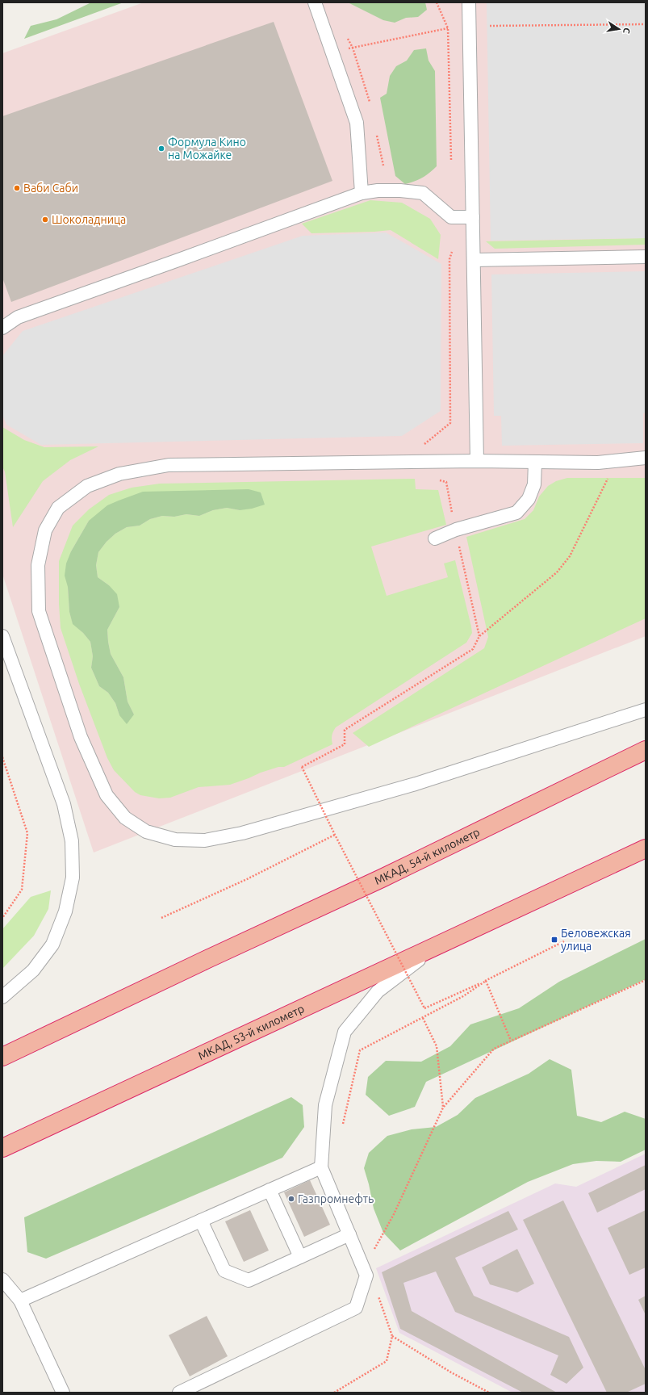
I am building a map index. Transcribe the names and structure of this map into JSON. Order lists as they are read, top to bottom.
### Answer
{
  "streets": {
    "highway": ["МКАД, 54-й километр", "МКАД, 53-й километр"]
  },
  "places": {
    "other": [
      "Формула Кино на Можайке",
      "Ваби Саби",
      "Шоколадница",
      "Газпромнефть"
    ],
    "transit": ["Беловежская улица"]
  },
  "north": "right"
}
